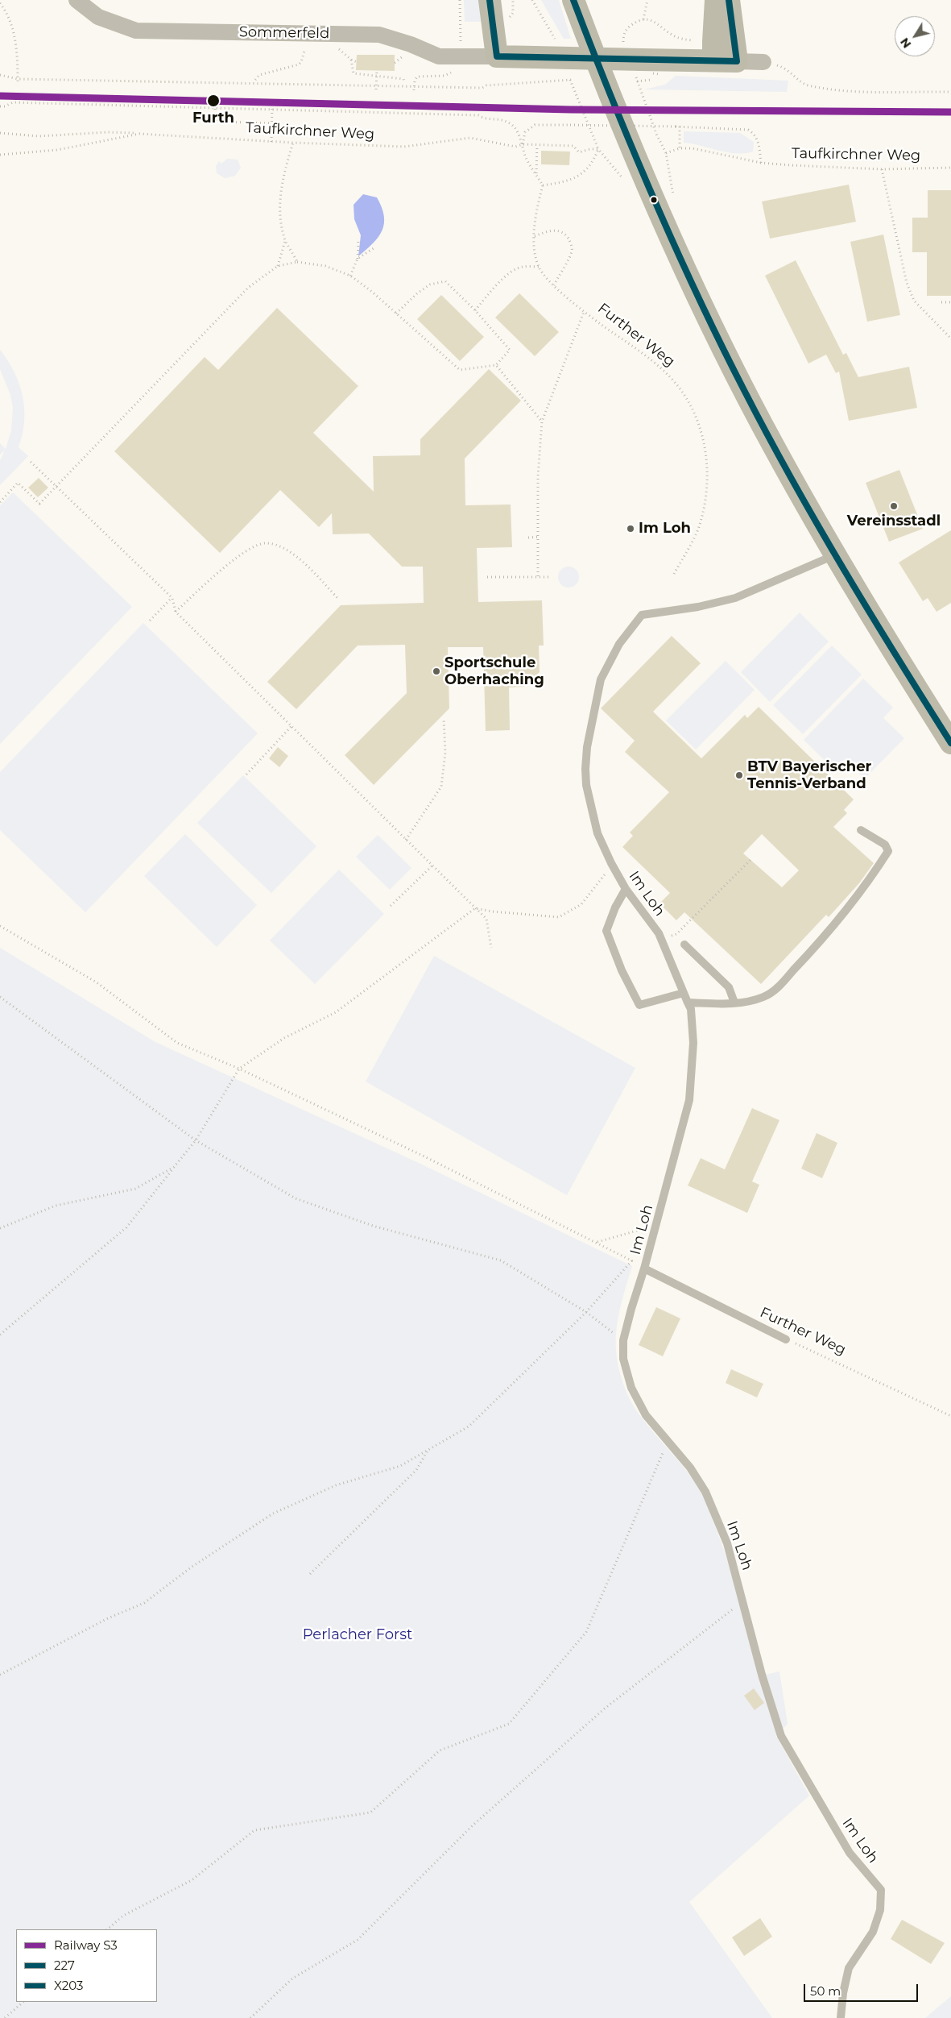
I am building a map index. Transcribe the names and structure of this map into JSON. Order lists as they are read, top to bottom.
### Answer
{
  "streets": {
    "street": ["Sommerfeld"],
    "lane": ["Further Weg", "Im Loh"],
    "path": ["Taufkirchner Weg"]
  },
  "crossings": [
    ["Further Weg", "Im Loh"]
  ],
  "parks": ["Perlacher Forst"],
  "places": [
    "Furth",
    "Vereinsstadl",
    "Im Loh",
    "Sportschule Oberhaching",
    "BTV Bayerischer Tennis-Verband"
  ],
  "lines": ["transit line 227", "transit line X203", "rail line S3"],
  "legend": ["Railway S3", "227", "X203"],
  "scale_bar": "50 m",
  "north": "bottom left"
}
